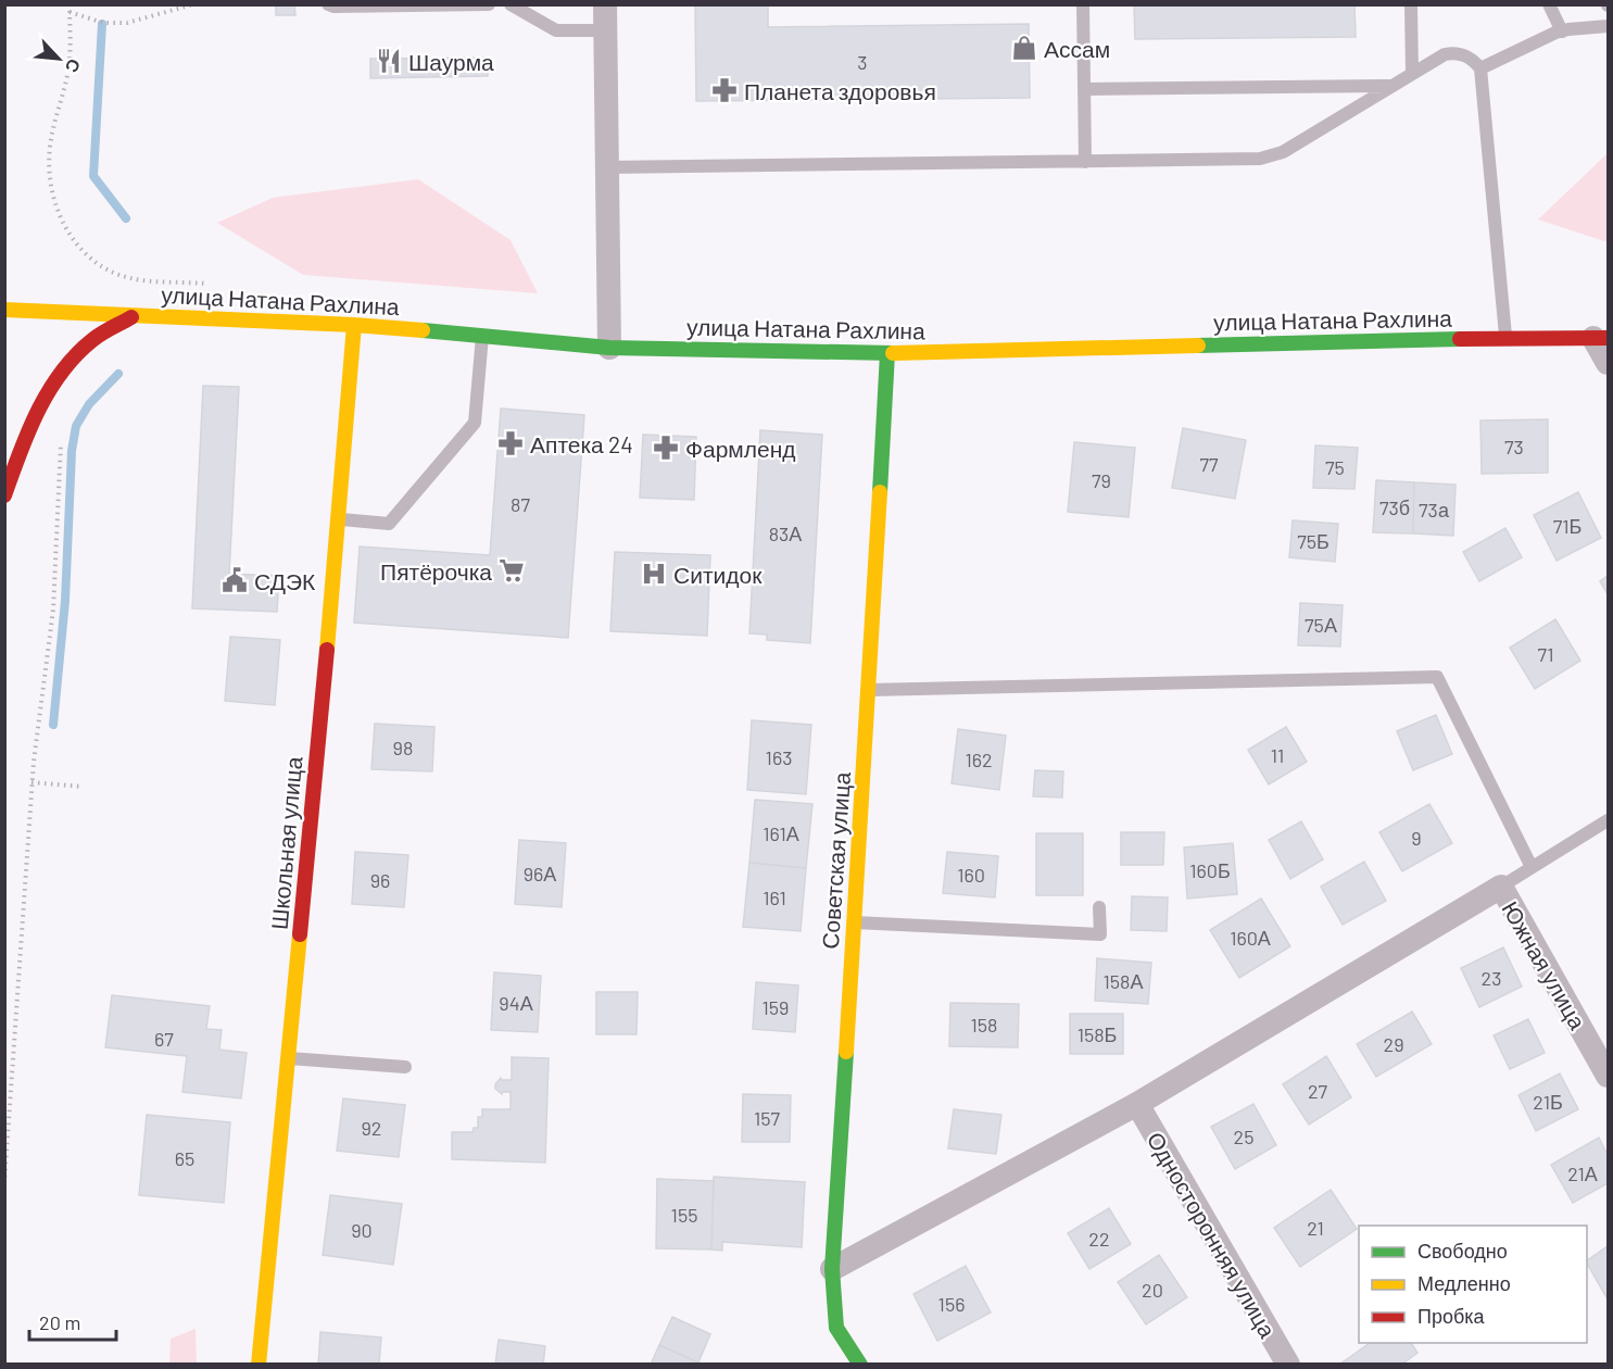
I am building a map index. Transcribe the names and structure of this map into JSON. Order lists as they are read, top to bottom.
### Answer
{
  "streets": {
    "street": [
      "улица Натана Рахлина",
      "Школьная улица",
      "Советская улица",
      "Южная улица",
      "Односторонняя улица"
    ]
  },
  "crossings": [
    ["улица Натана Рахлина", "Школьная улица"],
    ["улица Натана Рахлина", "Советская улица"]
  ],
  "places": {
    "shop": ["Ассам"],
    "restaurant": ["Шаурма"],
    "pharmacy": ["Планета здоровья", "Аптека 24", "Фармленд"],
    "supermarket": ["Пятёрочка"],
    "hospital": ["Ситидок"],
    "public building": ["СДЭК"]
  },
  "house_numbers": [
    "3",
    "73",
    "77",
    "75",
    "79",
    "87",
    "73б",
    "73а",
    "71Б",
    "83А",
    "75Б",
    "75А",
    "71",
    "98",
    "11",
    "163",
    "162",
    "161А",
    "9",
    "160Б",
    "96А",
    "160",
    "96",
    "161",
    "160А",
    "23",
    "158А",
    "94А",
    "159",
    "158",
    "158Б",
    "67",
    "29",
    "27",
    "21Б",
    "157",
    "92",
    "25",
    "65",
    "21А",
    "155",
    "21",
    "90",
    "22",
    "20",
    "156"
  ],
  "legend": ["Свободно", "Медленно", "Пробка"],
  "scale_bar": "20 m",
  "north": "bottom right"
}
